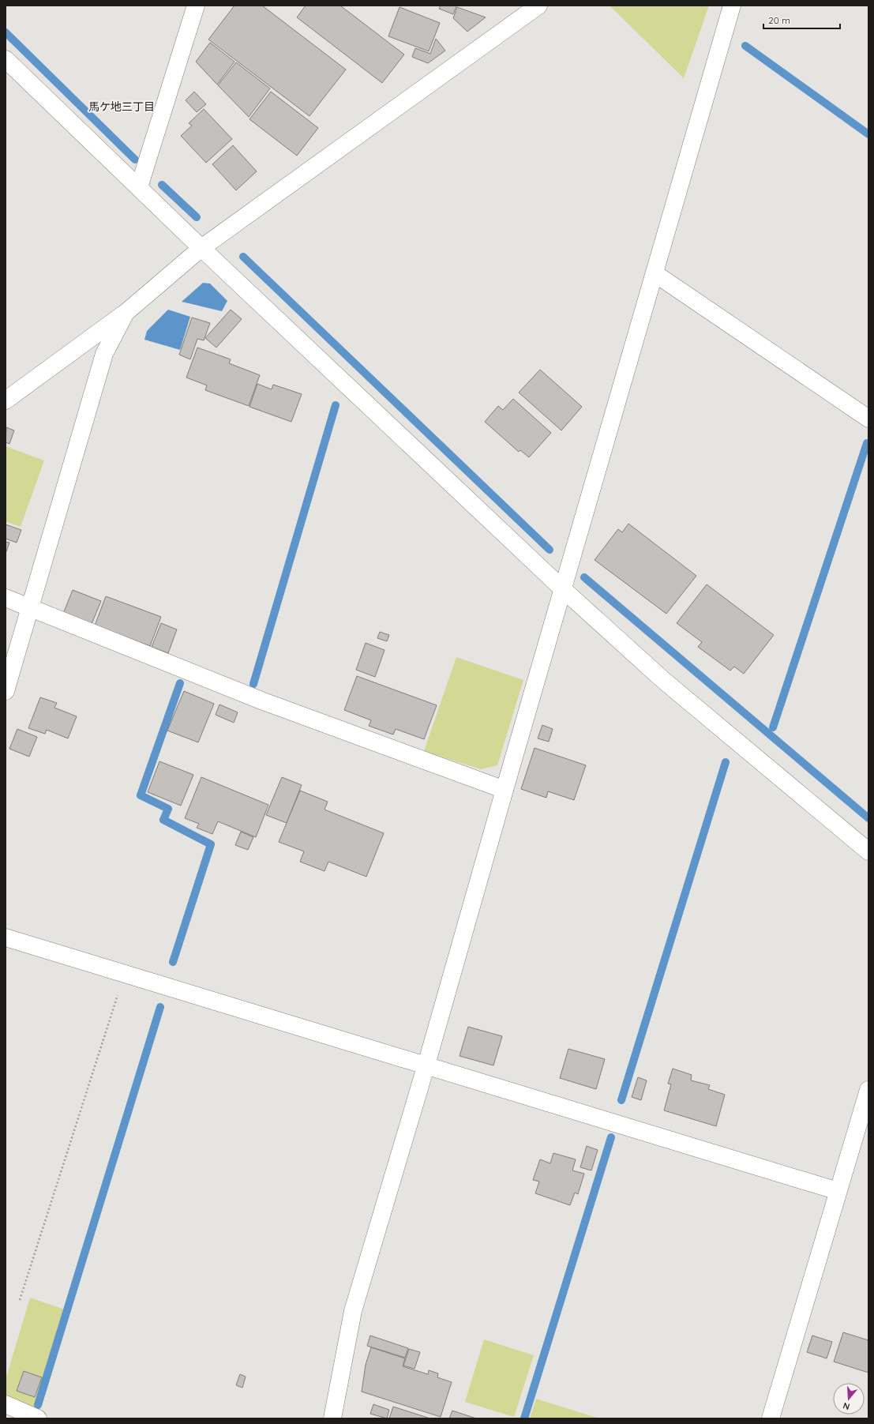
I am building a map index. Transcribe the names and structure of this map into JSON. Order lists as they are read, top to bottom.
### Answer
{
  "districts": ["馬ケ地三丁目"],
  "scale_bar": "20 m",
  "north": "bottom"
}
